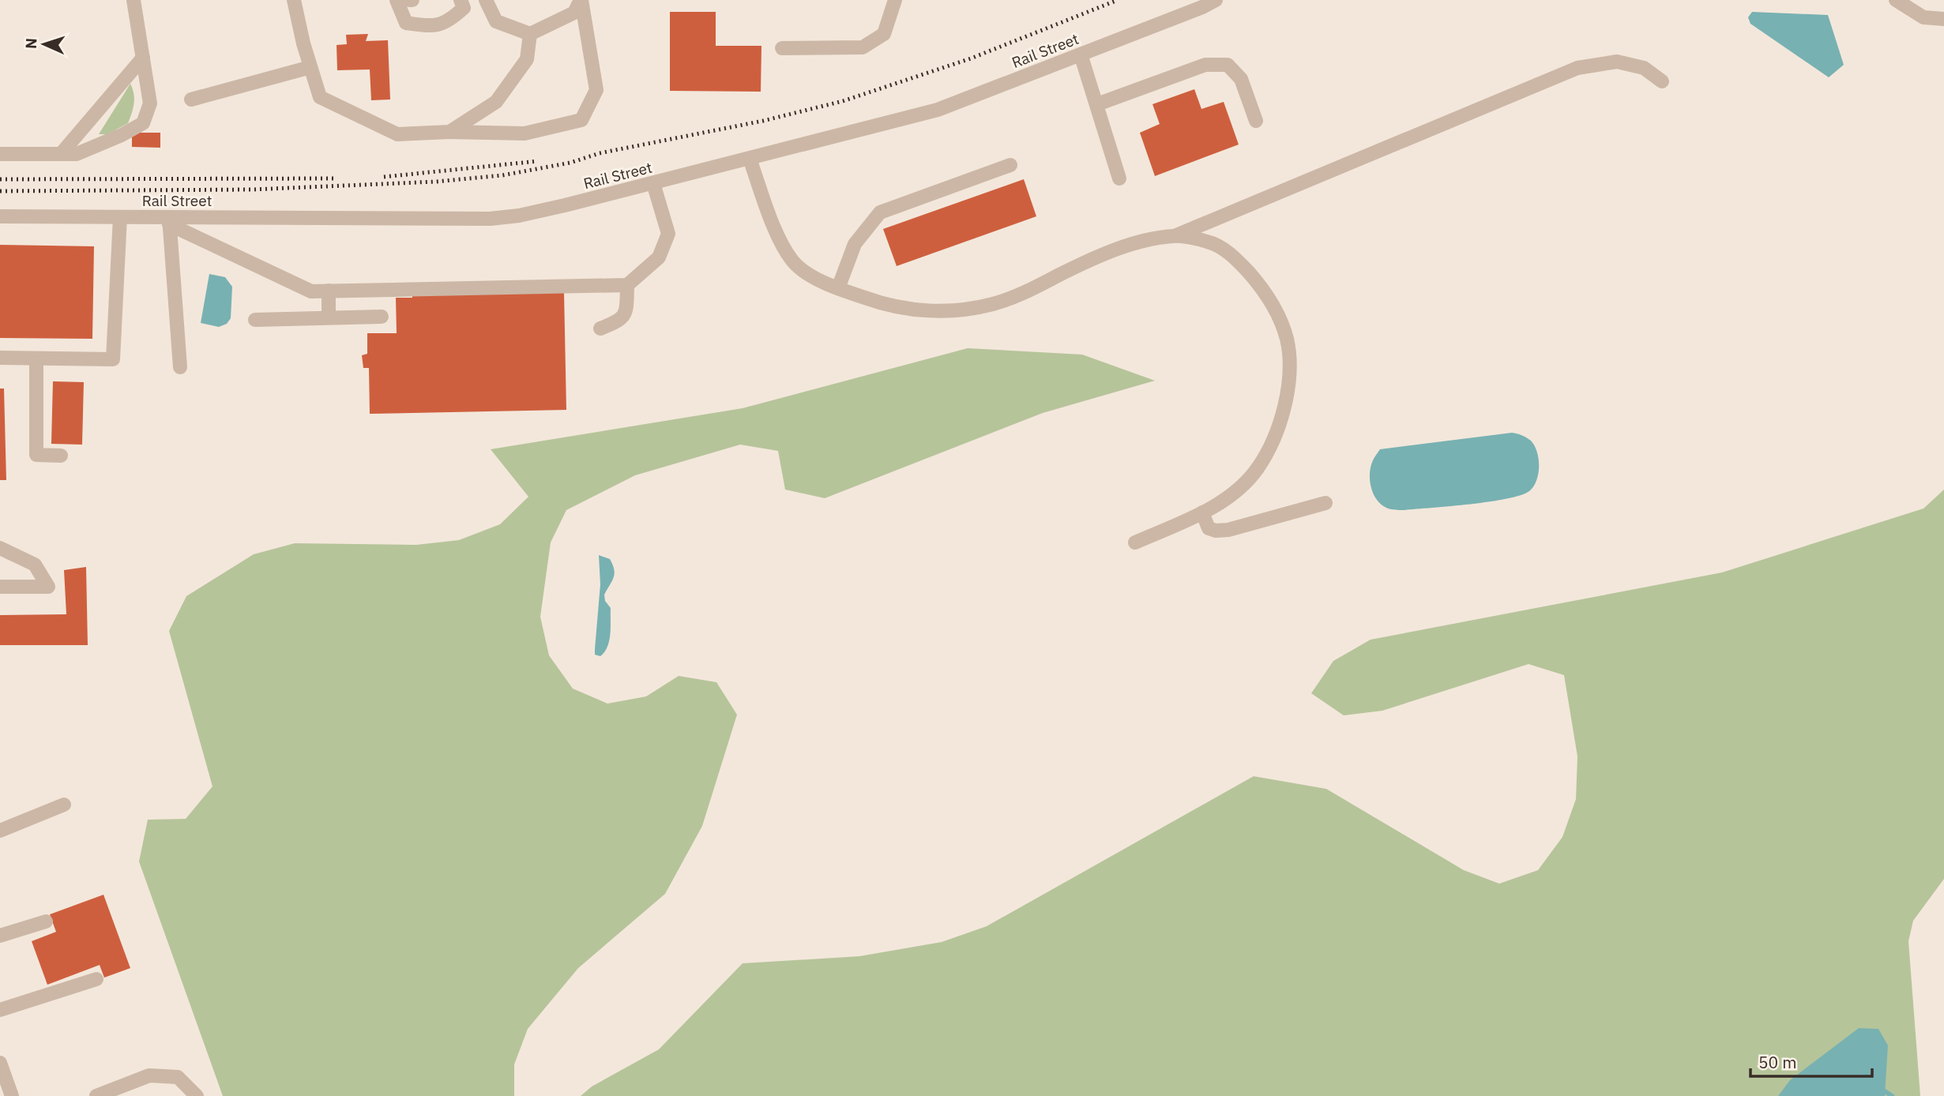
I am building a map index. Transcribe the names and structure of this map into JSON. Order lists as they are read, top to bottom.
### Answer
{
  "streets": {
    "street": ["Rail Street"]
  },
  "scale_bar": "50 m",
  "north": "left"
}
